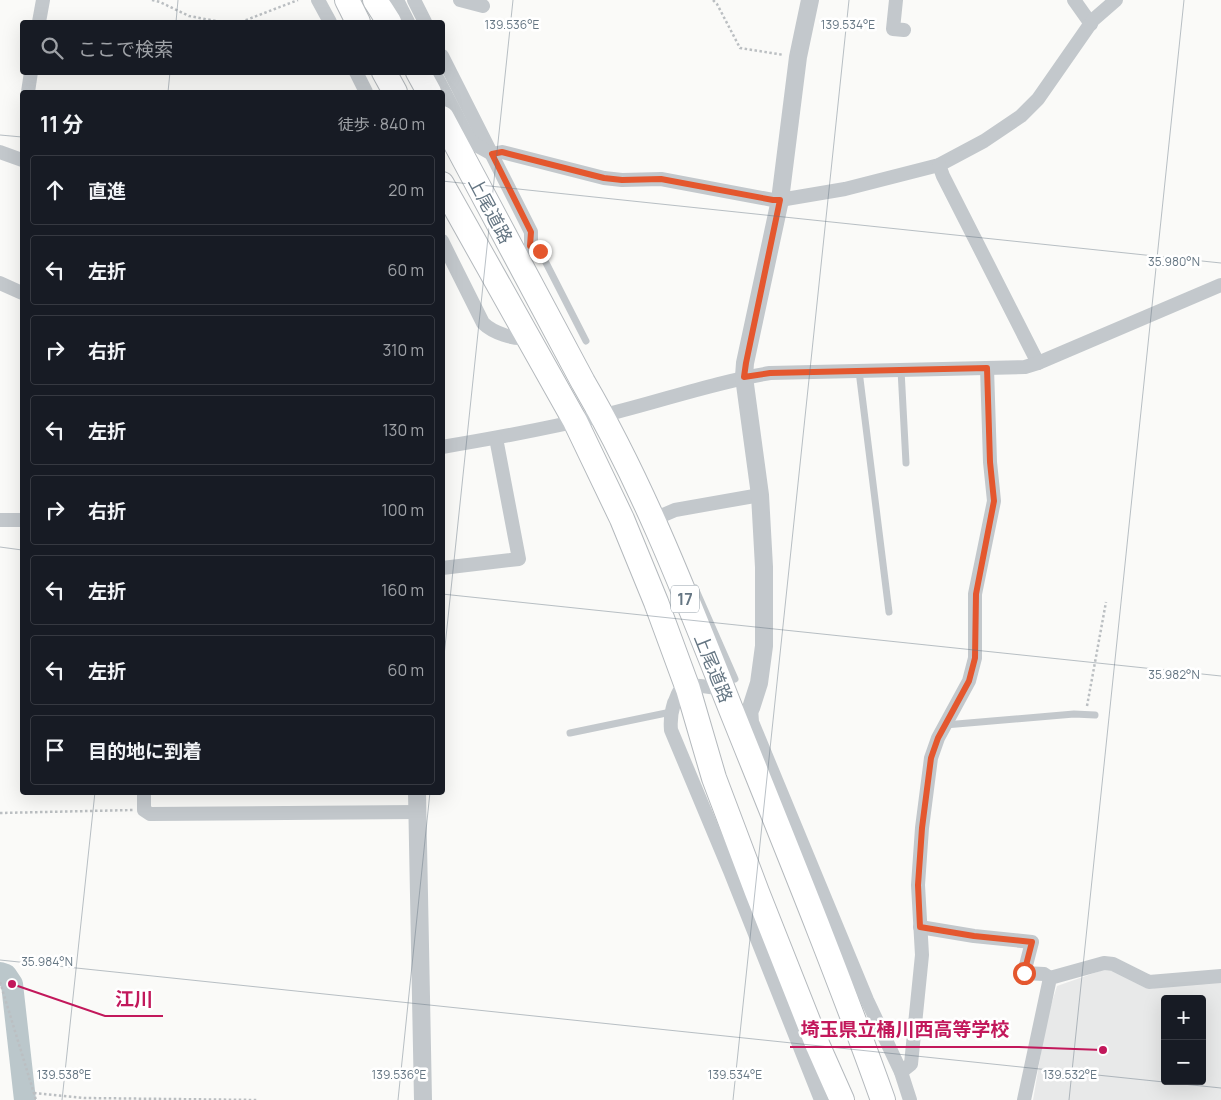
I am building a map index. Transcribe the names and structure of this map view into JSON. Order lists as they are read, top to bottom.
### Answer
{
  "streets": {
    "highway": ["上尾道路", "17"]
  },
  "places": ["江川", "埼玉県立桶川西高等学校"],
  "page": {
    "search": "ここで検索",
    "heading": ["11 分", "徒歩 · 840 m"],
    "list": [
      ["直進", "20 m"],
      ["左折", "60 m"],
      ["右折", "310 m"],
      ["左折", "130 m"],
      ["右折", "100 m"],
      ["左折", "160 m"],
      ["左折", "60 m"],
      "目的地に到着"
    ],
    "map_buttons": ["+", "−"]
  },
  "coordinates": [
    "139.536°E",
    "139.534°E",
    "35.980°N",
    "35.982°N",
    "35.984°N",
    "139.538°E",
    "139.532°E"
  ]
}
